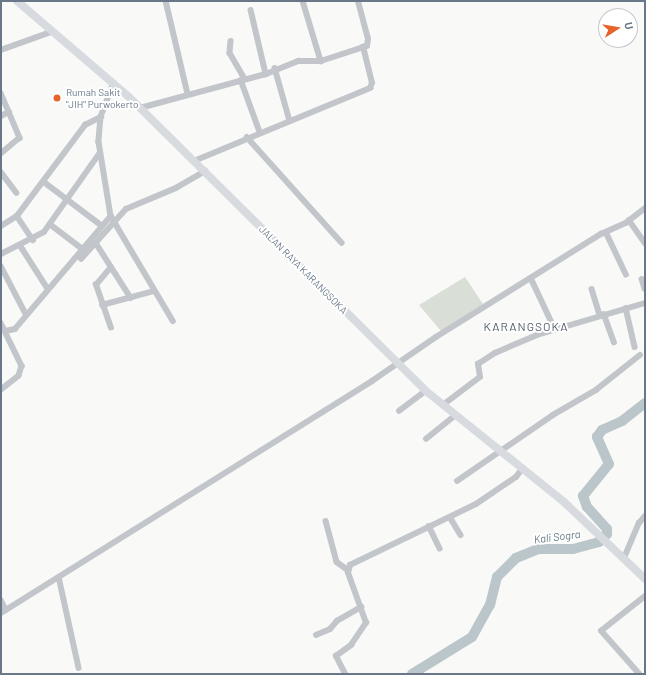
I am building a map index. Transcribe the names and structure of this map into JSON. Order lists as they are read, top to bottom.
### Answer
{
  "streets": {
    "main road": ["JALAN RAYA KARANGSOKA"]
  },
  "districts": ["KARANGSOKA"],
  "water": ["Kali Sogra"],
  "places": ["Rumah Sakit \"JIH\" Purwokerto"],
  "north": "right"
}
